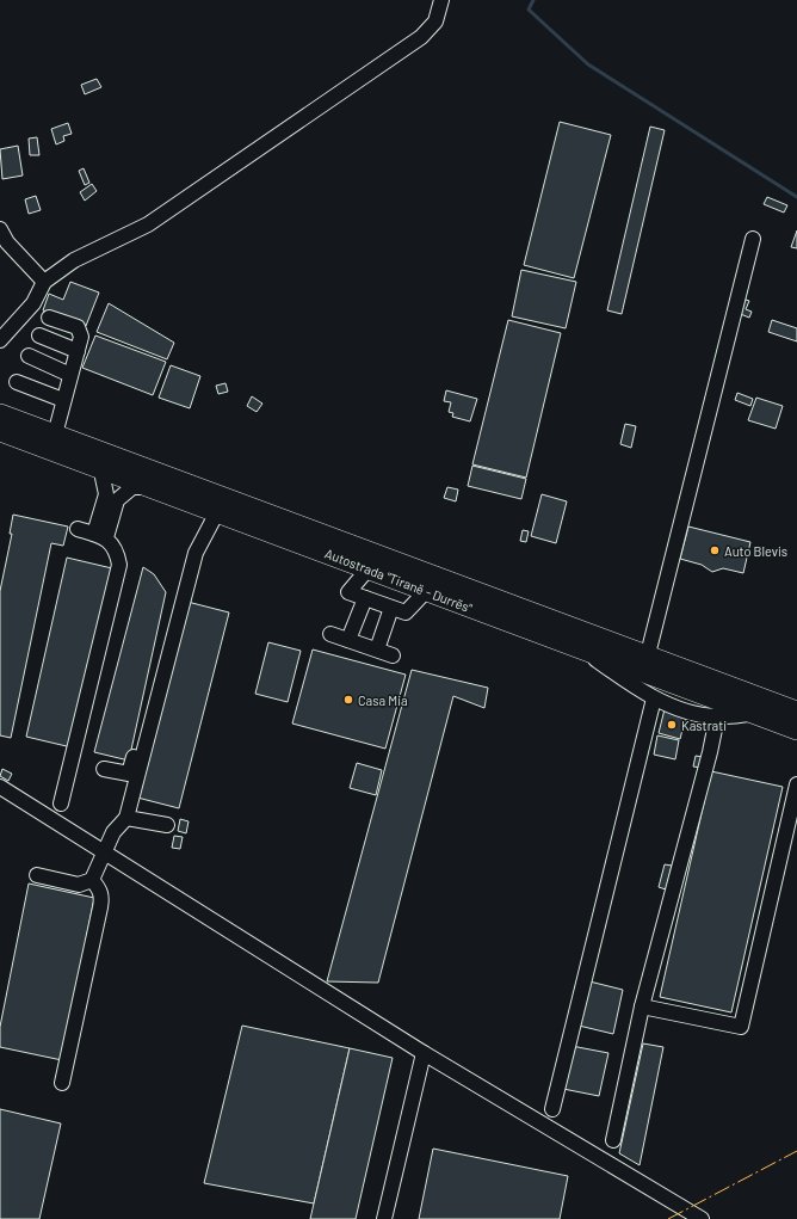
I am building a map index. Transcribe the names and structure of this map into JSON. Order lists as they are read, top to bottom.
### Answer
{
  "streets": {
    "highway": ["Autostrada \"Tiranë - Durrës\""]
  },
  "places": ["Auto Blevis", "Casa Mia", "Kastrati"]
}
